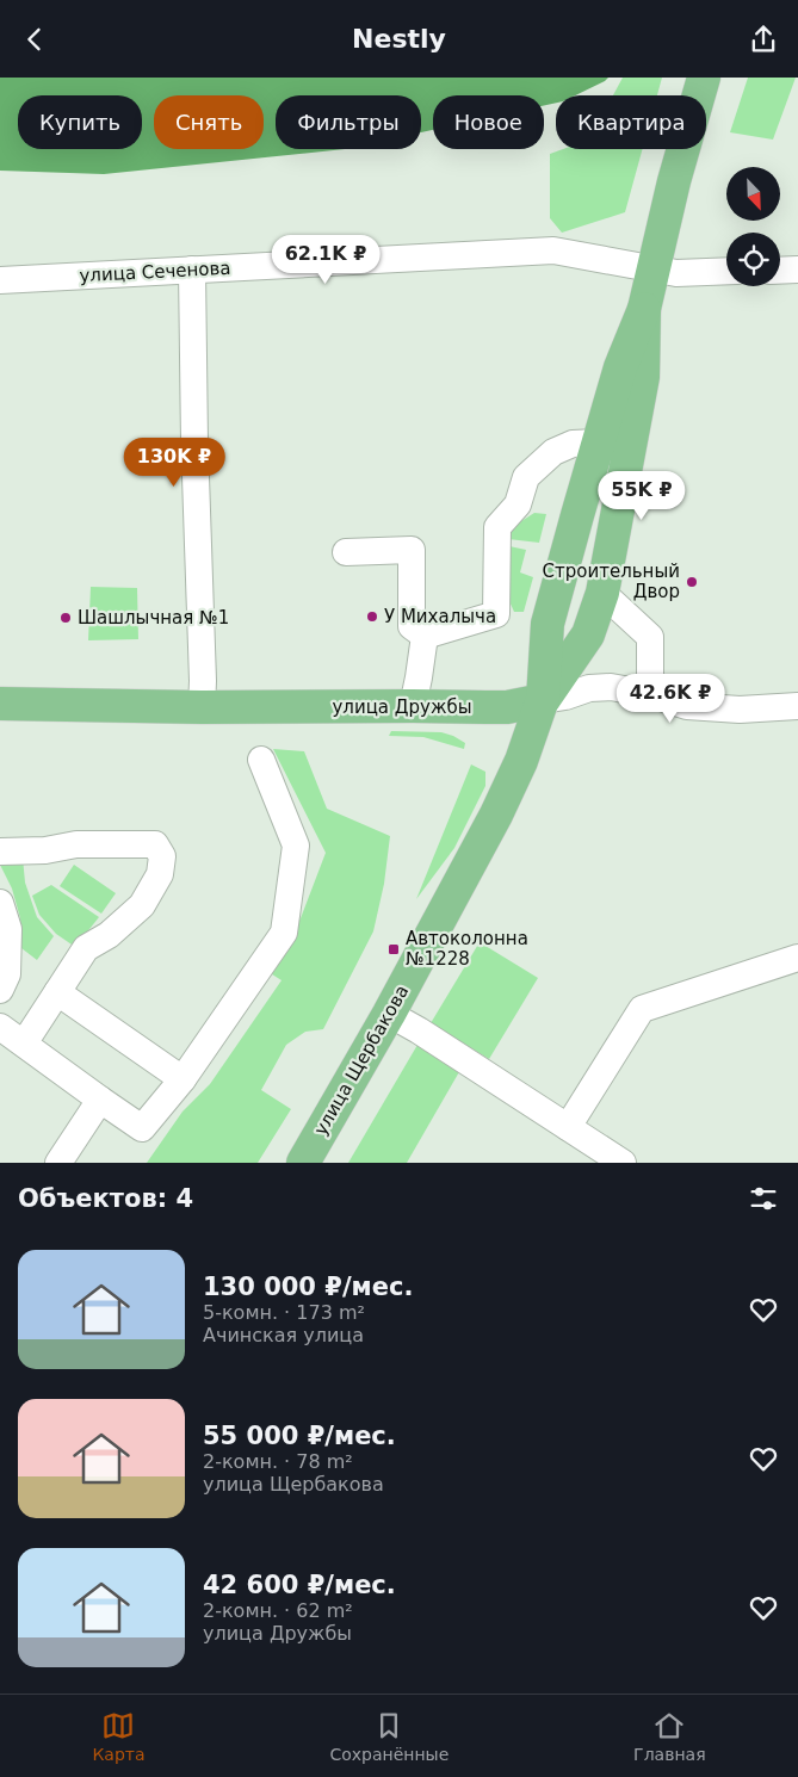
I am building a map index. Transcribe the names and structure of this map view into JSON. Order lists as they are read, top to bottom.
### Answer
{
  "streets": {
    "main road": ["улица Дружбы", "улица Щербакова"],
    "street": ["улица Сеченова"]
  },
  "crossings": [
    ["улица Сеченова", "улица Щербакова"],
    ["улица Дружбы", "улица Щербакова"]
  ],
  "places": {
    "other": ["Строительный Двор", "У Михалыча", "Шашлычная №1"],
    "transit": ["Автоколонна №1228"]
  },
  "north": "bottom right",
  "page": {
    "header": "Nestly",
    "chip": [
      "Купить",
      "Снять",
      "Фильтры",
      "Новое",
      "Квартира"
    ],
    "price": [
      "62.1K ₽",
      "130K ₽",
      "55K ₽",
      "42.6K ₽"
    ],
    "heading": "Объектов: 4",
    "list": [
      {
        "name": "130 000 ₽/мес.",
        "note": "5-комн. · 173 m² · Ачинская улица"
      },
      {
        "name": "55 000 ₽/мес.",
        "note": "2-комн. · 78 m² · улица Щербакова"
      },
      {
        "name": "42 600 ₽/мес.",
        "note": "2-комн. · 62 m² · улица Дружбы"
      }
    ],
    "tabs": ["Карта", "Сохранённые", "Главная"]
  }
}
